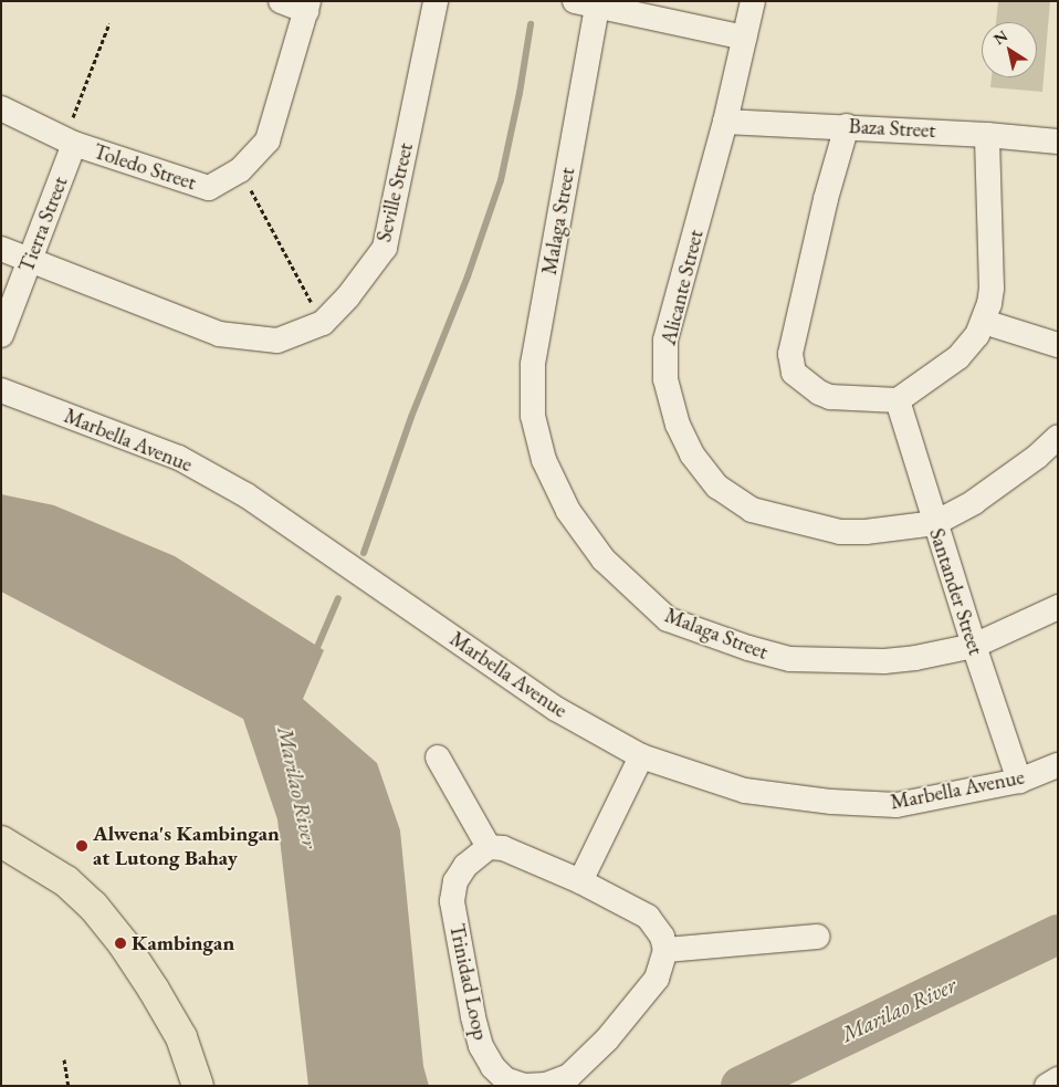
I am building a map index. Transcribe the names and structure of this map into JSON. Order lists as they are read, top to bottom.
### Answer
{
  "streets": {
    "street": [
      "Baza Street",
      "Toledo Street",
      "Seville Street",
      "Malaga Street",
      "Tierra Street",
      "Alicante Street",
      "Marbella Avenue",
      "Santander Street",
      "Trinidad Loop"
    ]
  },
  "crossings": [
    ["Baza Street", "Alicante Street"],
    ["Toledo Street", "Tierra Street"],
    ["Seville Street", "Tierra Street"],
    ["Malaga Street", "Santander Street"],
    ["Alicante Street", "Santander Street"],
    ["Marbella Avenue", "Santander Street"]
  ],
  "water": ["Marilao River"],
  "places": ["Alwena's Kambingan at Lutong Bahay", "Kambingan"],
  "north": "top left"
}
